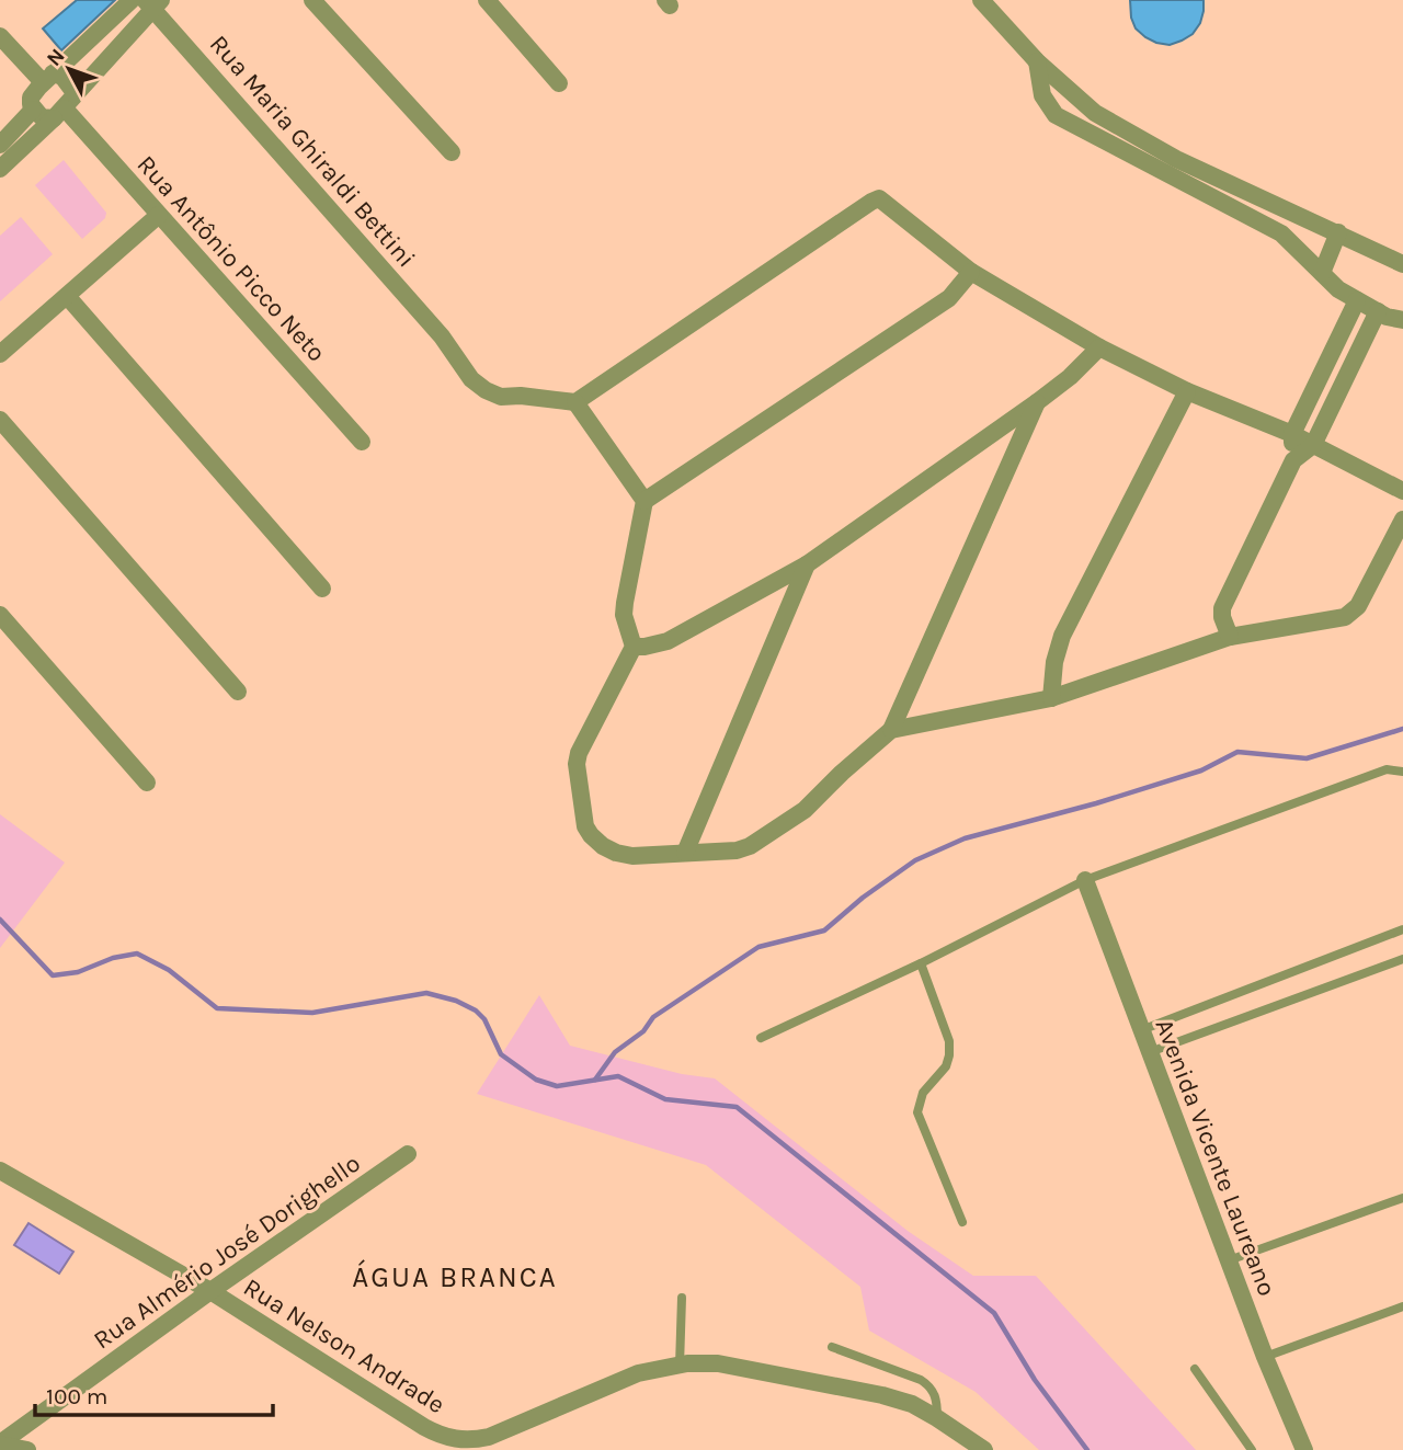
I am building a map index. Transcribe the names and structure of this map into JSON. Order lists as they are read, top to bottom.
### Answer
{
  "streets": {
    "street": [
      "Rua Maria Ghiraldi Bettini",
      "Rua Antônio Picco Neto",
      "Avenida Vicente Laureano",
      "Rua Almério José Dorighello",
      "Rua Nelson Andrade"
    ]
  },
  "crossings": [
    ["Rua Almério José Dorighello", "Rua Nelson Andrade"]
  ],
  "districts": ["ÁGUA BRANCA"],
  "scale_bar": "100 m",
  "north": "top left"
}
